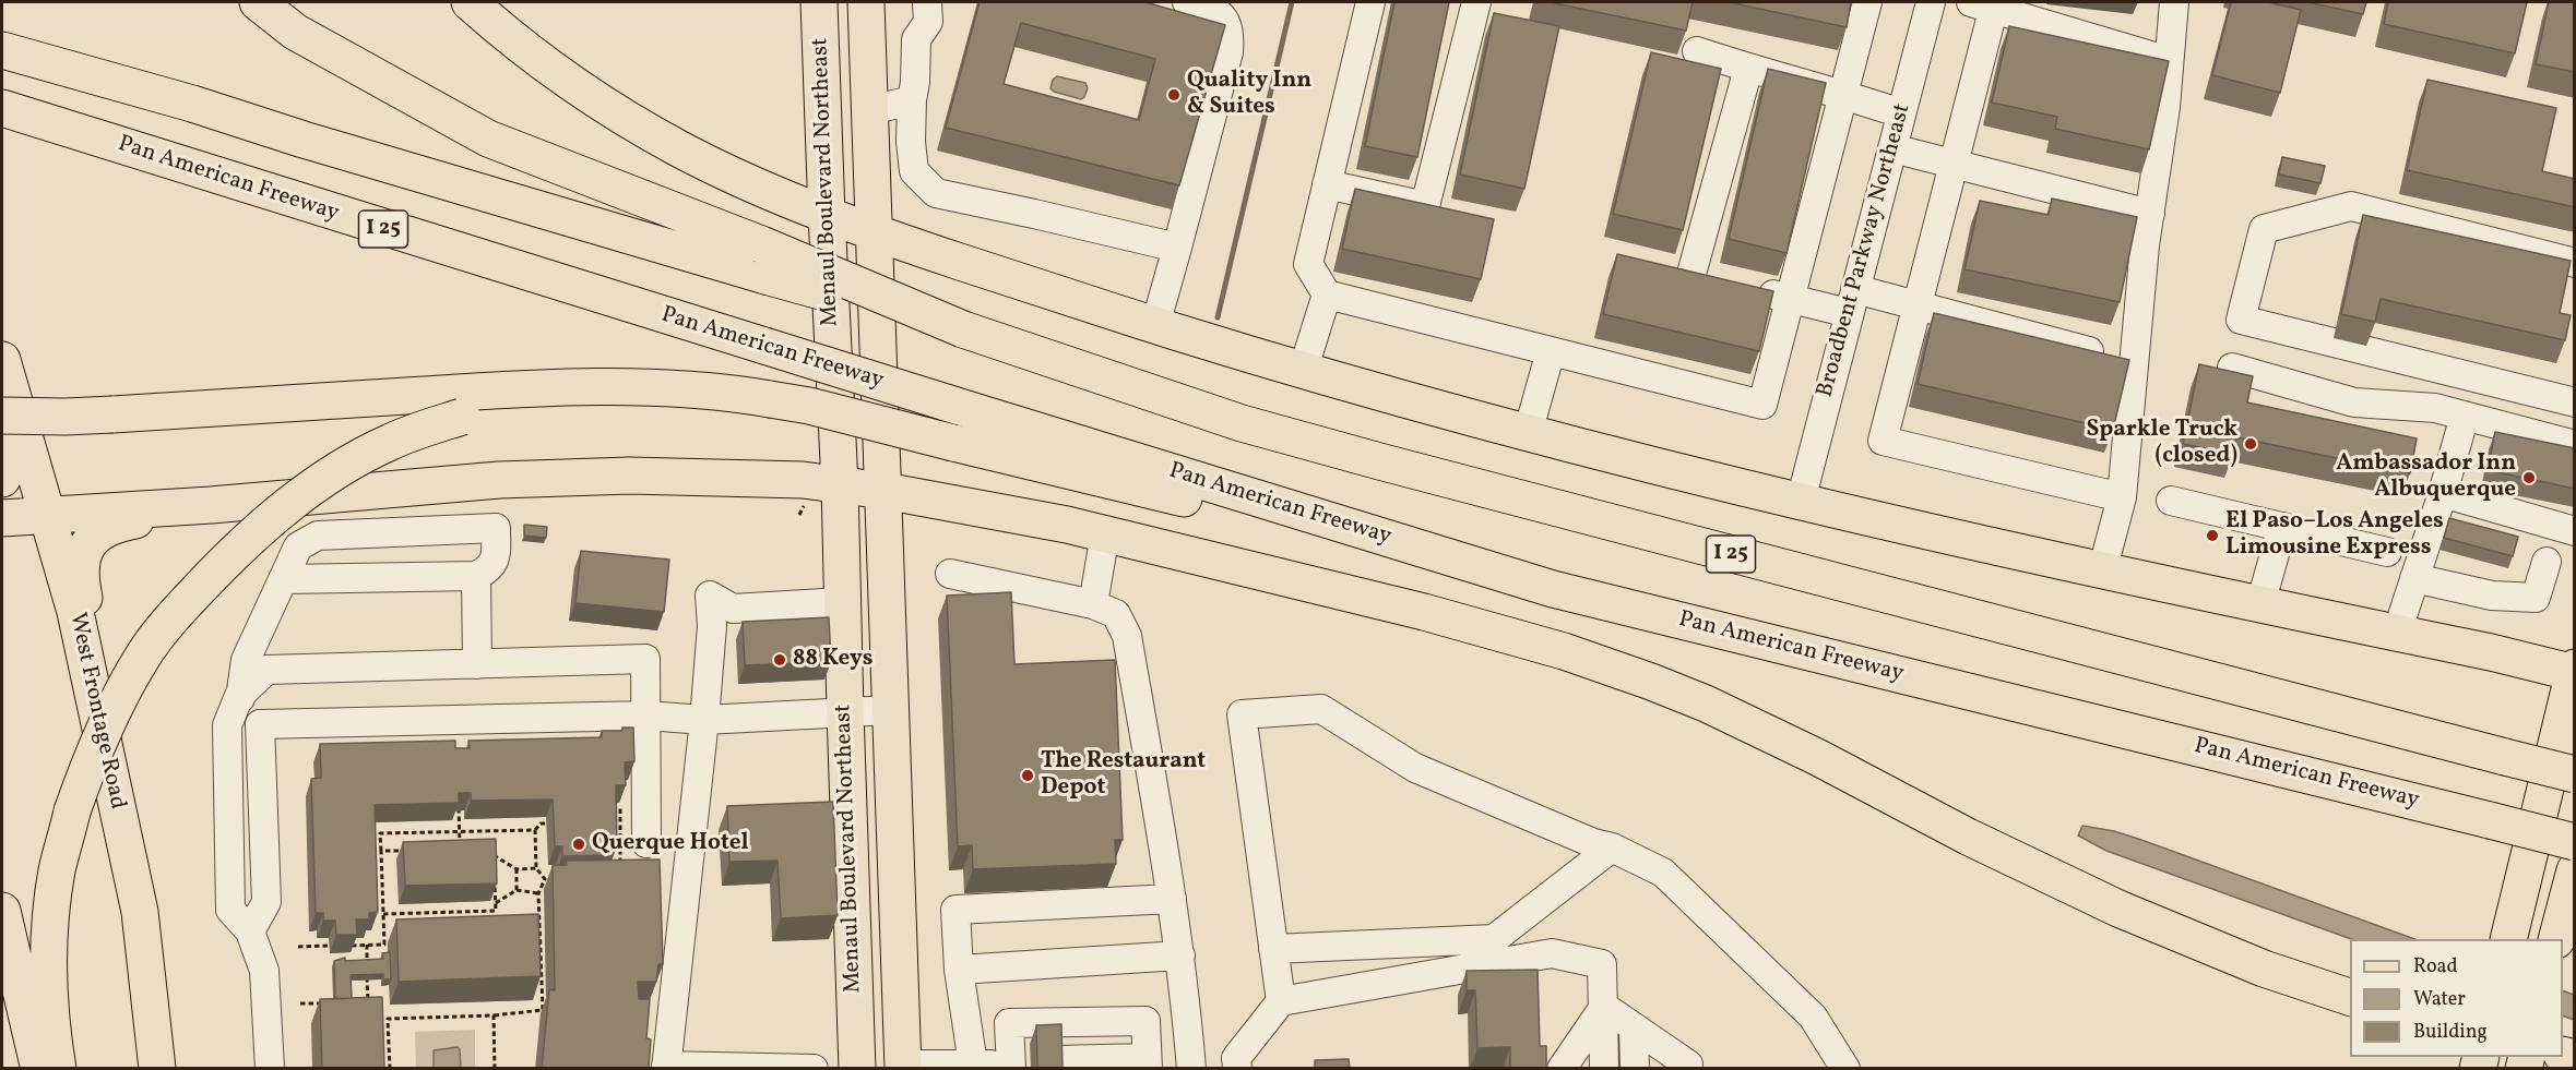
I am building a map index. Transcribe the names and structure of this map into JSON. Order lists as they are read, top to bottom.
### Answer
{
  "streets": {
    "main road": [
      "Pan American Freeway",
      "Menaul Boulevard Northeast",
      "I 25",
      "West Frontage Road"
    ],
    "street": ["Broadbent Parkway Northeast"]
  },
  "places": [
    "Quality Inn & Suites",
    "Sparkle Truck (closed)",
    "Ambassador Inn Albuquerque",
    "El Paso–Los Angeles Limousine Express",
    "88 Keys",
    "The Restaurant Depot",
    "Querque Hotel"
  ],
  "legend": ["Road", "Water", "Building"]
}
